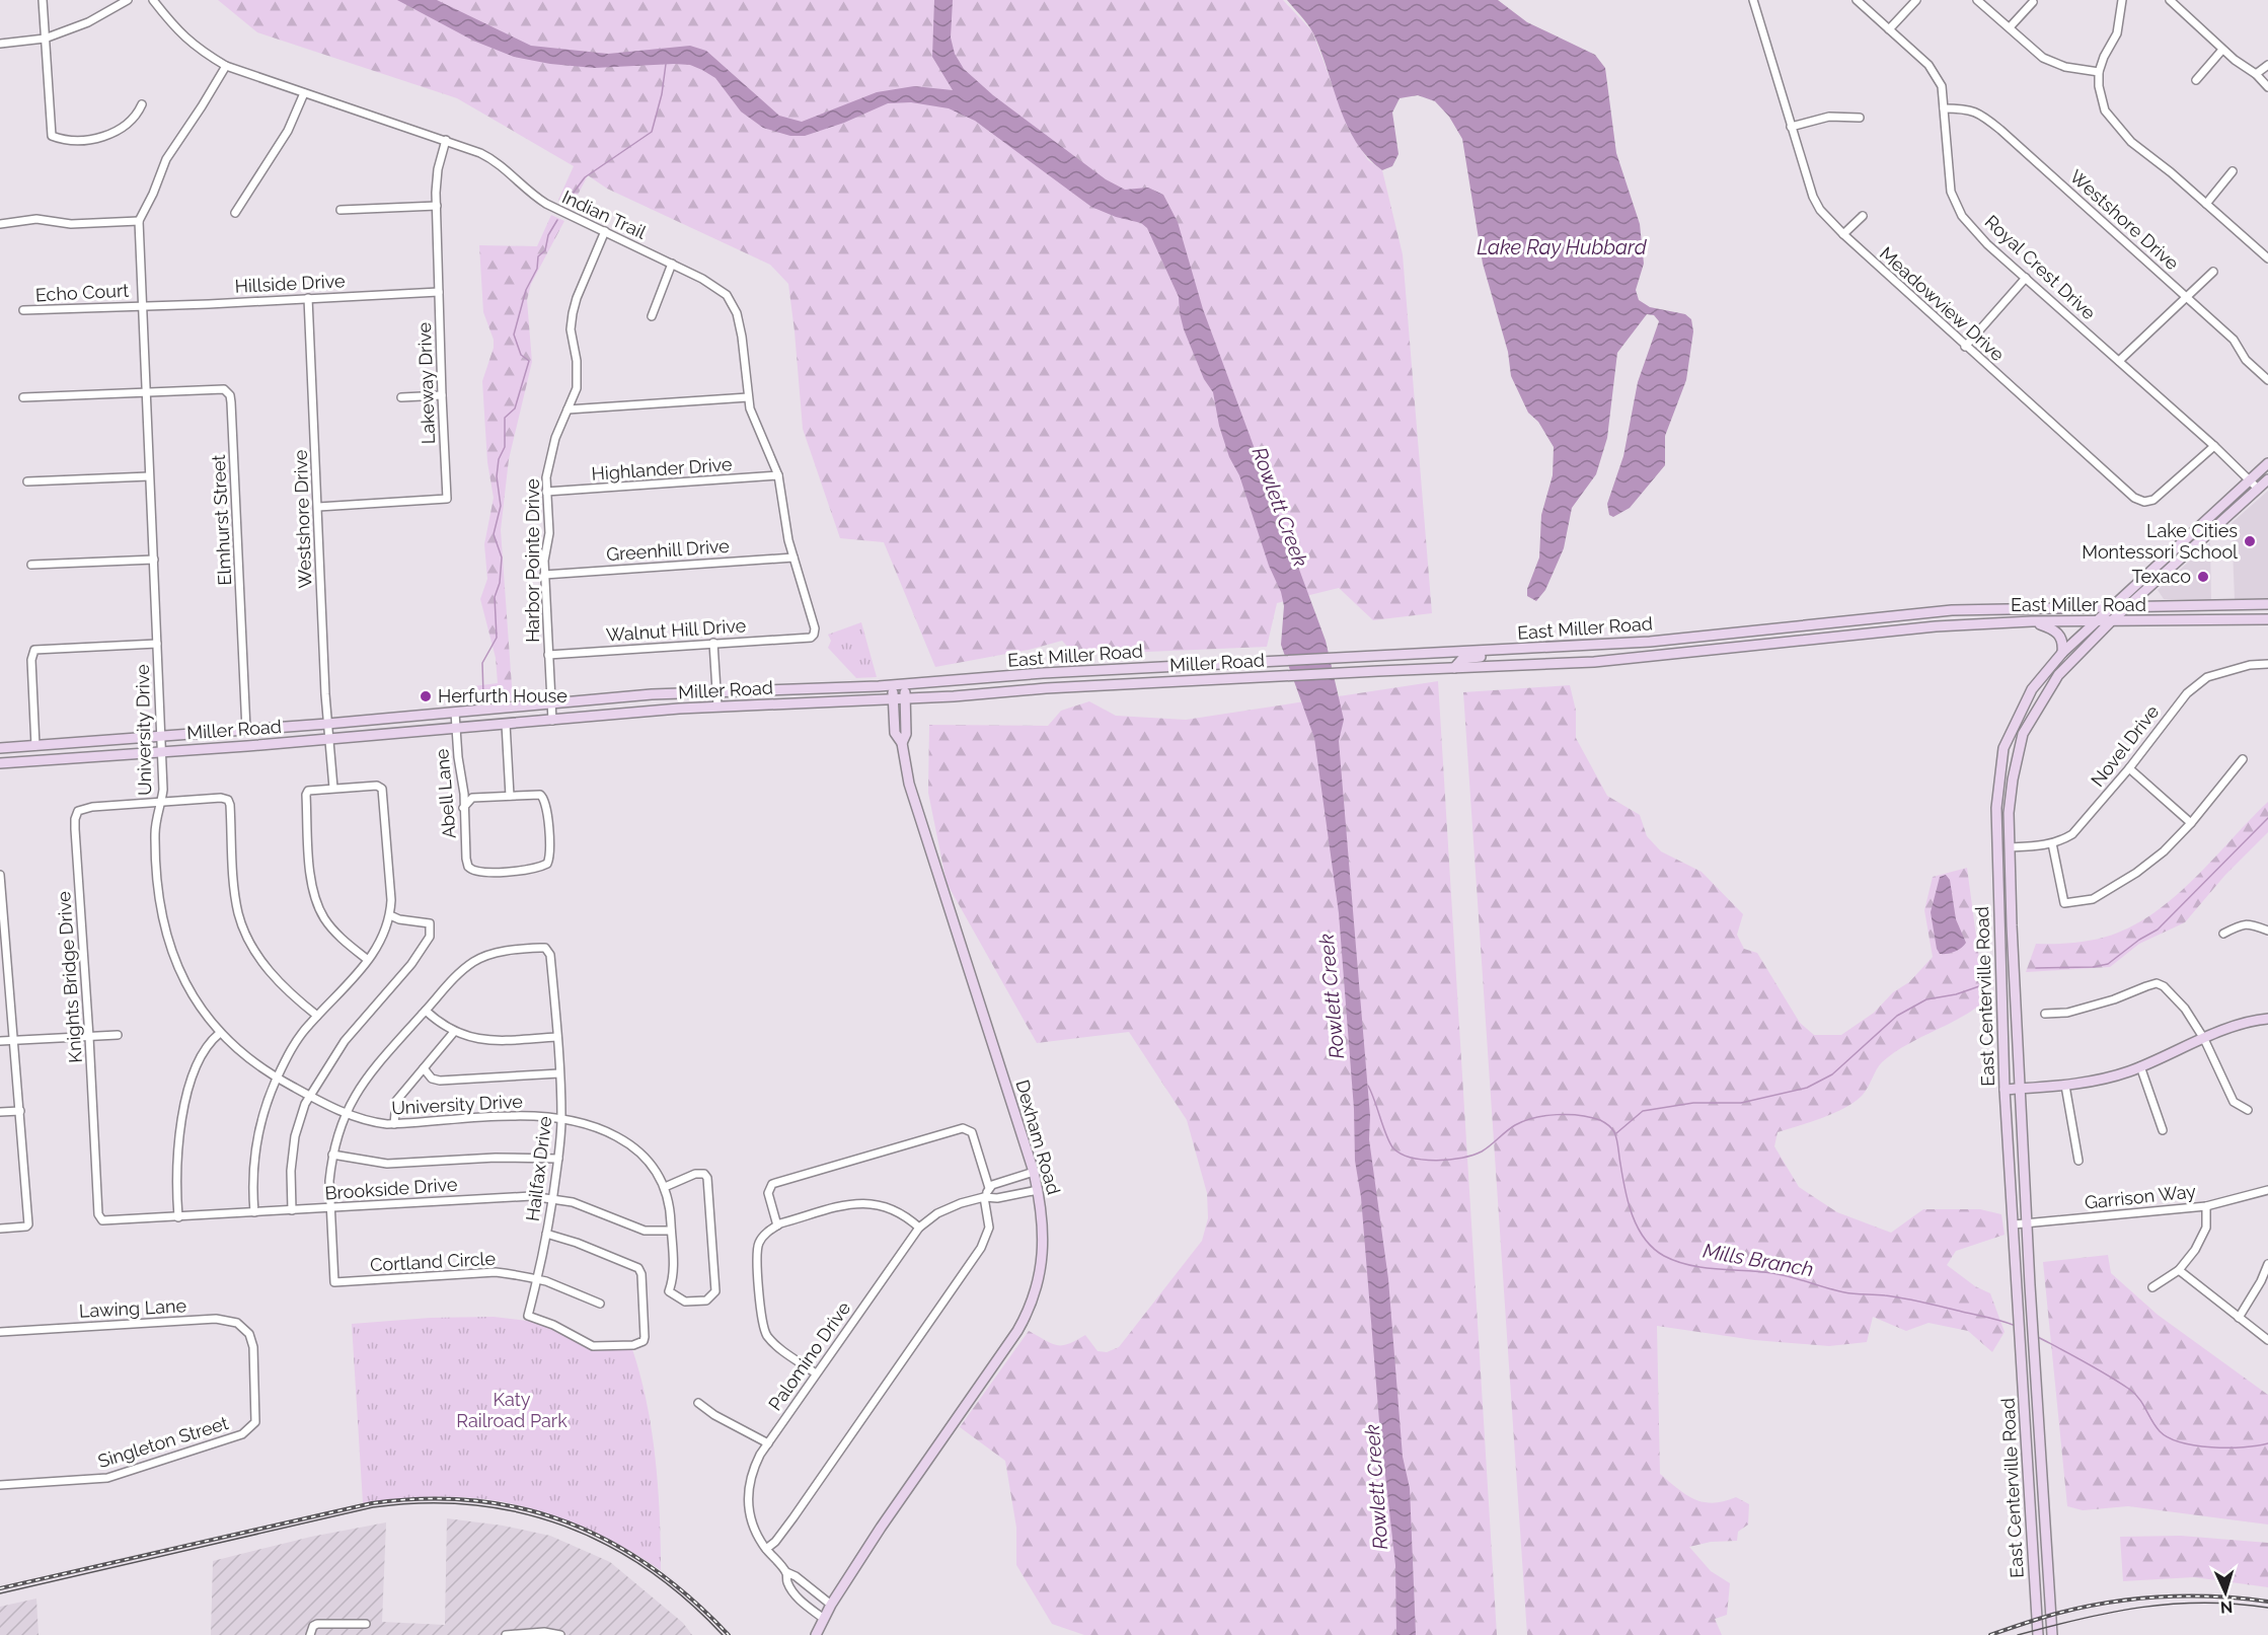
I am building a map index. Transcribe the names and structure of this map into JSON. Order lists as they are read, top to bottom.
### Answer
{
  "streets": {
    "main road": [
      "East Miller Road",
      "Miller Road",
      "East Centerville Road",
      "Dexham Road"
    ],
    "street": [
      "Indian Trail",
      "Westshore Drive",
      "Royal Crest Drive",
      "Hillside Drive",
      "Echo Court",
      "Meadowview Drive",
      "Lakeway Drive",
      "Highlander Drive",
      "Elmhurst Street",
      "Greenhill Drive",
      "Harbor Pointe Drive",
      "Walnut Hill Drive",
      "University Drive",
      "Novel Drive",
      "Abell Lane",
      "Knights Bridge Drive",
      "Hailfax Drive",
      "Brookside Drive",
      "Garrison Way",
      "Cortland Circle",
      "Lawing Lane",
      "Palomino Drive",
      "Singleton Street"
    ]
  },
  "crossings": [
    ["Indian Trail", "Lakeway Drive"],
    ["Indian Trail", "Highlander Drive"],
    ["Indian Trail", "Greenhill Drive"],
    ["Indian Trail", "Harbor Pointe Drive"],
    ["Indian Trail", "Walnut Hill Drive"],
    ["Westshore Drive", "Royal Crest Drive"],
    ["Westshore Drive", "Hillside Drive"],
    ["Westshore Drive", "Lakeway Drive"],
    ["Westshore Drive", "Miller Road"],
    ["Royal Crest Drive", "Meadowview Drive"],
    ["Royal Crest Drive", "East Centerville Road"],
    ["Hillside Drive", "Echo Court"],
    ["Hillside Drive", "Lakeway Drive"],
    ["Hillside Drive", "University Drive"],
    ["Echo Court", "University Drive"],
    ["Highlander Drive", "Harbor Pointe Drive"],
    ["Elmhurst Street", "Miller Road"],
    ["Elmhurst Street", "University Drive"],
    ["Greenhill Drive", "Harbor Pointe Drive"],
    ["Harbor Pointe Drive", "Walnut Hill Drive"],
    ["Harbor Pointe Drive", "Miller Road"],
    ["East Miller Road", "Miller Road"],
    ["East Miller Road", "East Centerville Road"],
    ["East Miller Road", "Dexham Road"],
    ["Miller Road", "University Drive"],
    ["Miller Road", "Abell Lane"],
    ["Miller Road", "Dexham Road"],
    ["University Drive", "Knights Bridge Drive"],
    ["University Drive", "Hailfax Drive"],
    ["Novel Drive", "East Centerville Road"],
    ["Knights Bridge Drive", "Brookside Drive"],
    ["East Centerville Road", "Garrison Way"],
    ["Dexham Road", "Palomino Drive"],
    ["Hailfax Drive", "Brookside Drive"],
    ["Hailfax Drive", "Cortland Circle"],
    ["Brookside Drive", "Cortland Circle"],
    ["Lawing Lane", "Singleton Street"]
  ],
  "water": ["Lake Ray Hubbard", "Rowlett Creek", "Mills Branch"],
  "parks": ["Katy Railroad Park"],
  "places": ["Lake Cities Montessori School", "Texaco", "Herfurth House"],
  "north": "bottom"
}
